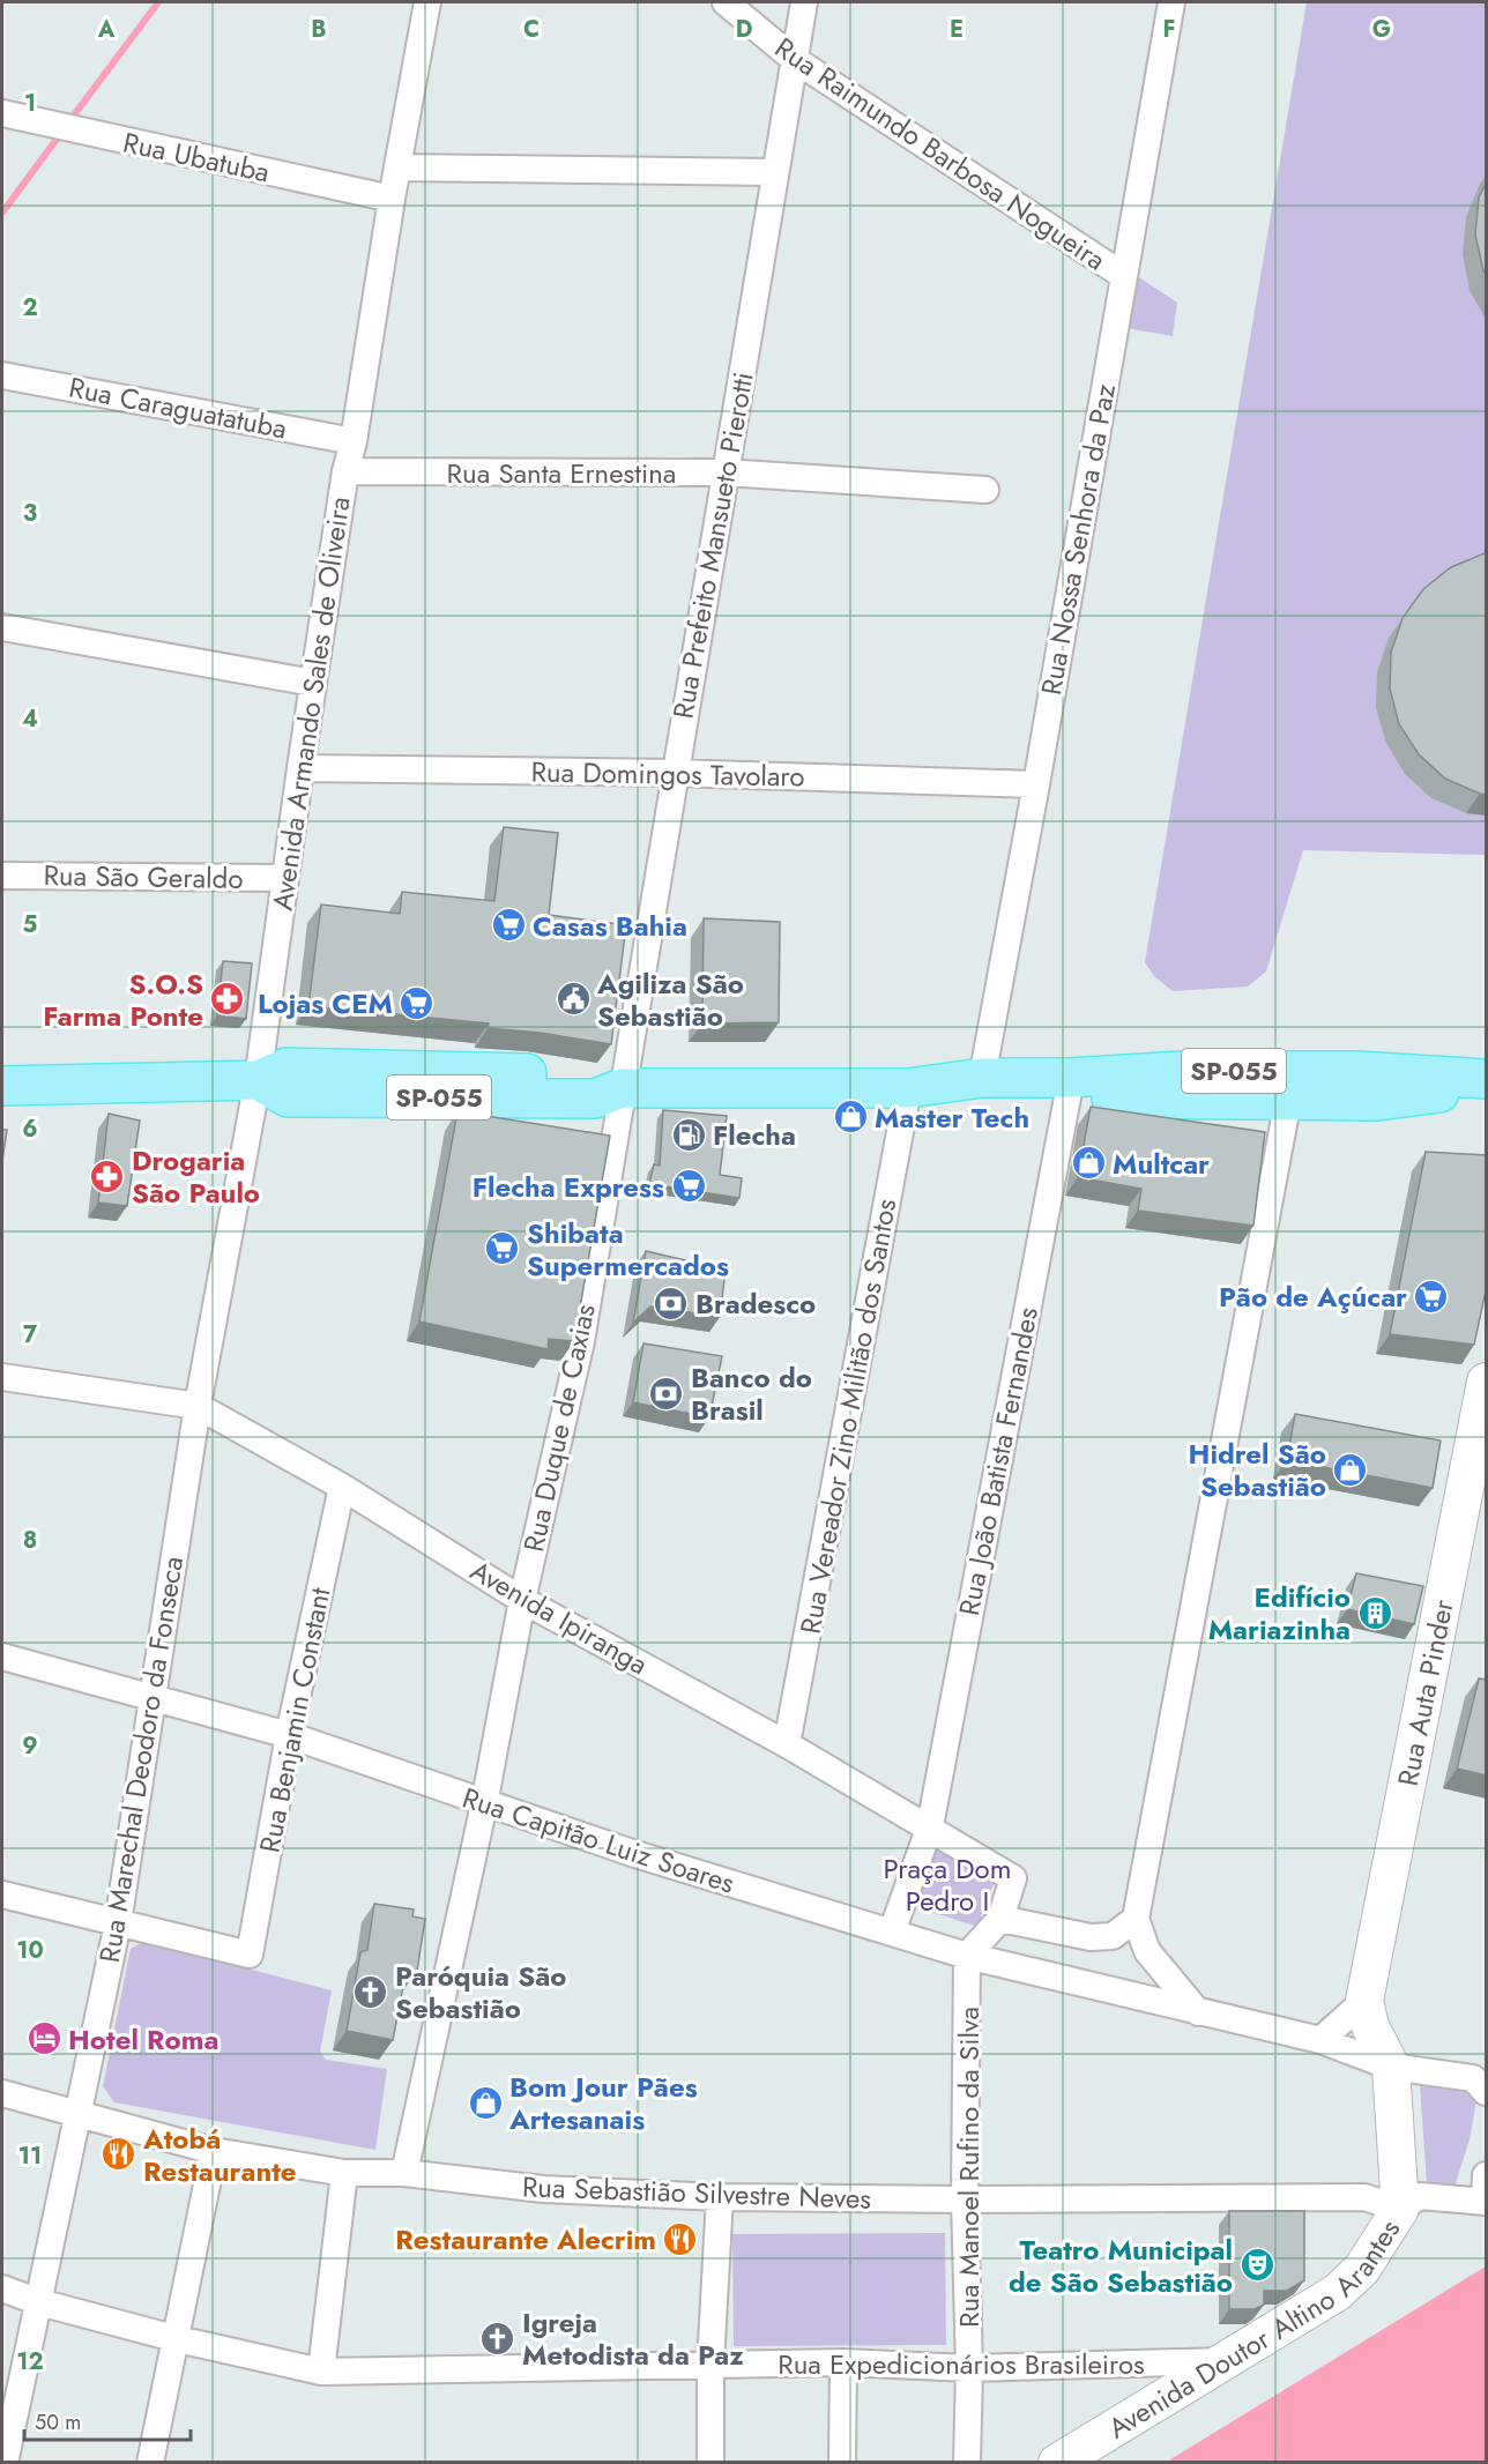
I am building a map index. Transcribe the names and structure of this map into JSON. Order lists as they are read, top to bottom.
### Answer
{
  "streets": {
    "main road": ["SP-055", "Rua Auta Pinder", "Avenida Doutor Altino Arantes"],
    "street": [
      "Rua Raimundo Barbosa Nogueira",
      "Rua Ubatuba",
      "Rua Caraguatatuba",
      "Rua Santa Ernestina",
      "Rua Nossa Senhora da Paz",
      "Rua Prefeito Mansueto Pierotti",
      "Avenida Armando Sales de Oliveira",
      "Rua Domingos Tavolaro",
      "Rua São Geraldo",
      "Rua Vereador Zino Militão dos Santos",
      "Rua Duque de Caxias",
      "Rua João Batista Fernandes",
      "Avenida Ipiranga",
      "Rua Benjamin Constant",
      "Rua Marechal Deodoro da Fonseca",
      "Rua Capitão Luiz Soares",
      "Rua Manoel Rufino da Silva",
      "Rua Sebastião Silvestre Neves",
      "Rua Expedicionários Brasileiros"
    ]
  },
  "crossings": [
    ["Rua Raimundo Barbosa Nogueira", "Rua Nossa Senhora da Paz"],
    ["Rua Raimundo Barbosa Nogueira", "Rua Prefeito Mansueto Pierotti"],
    ["Rua Ubatuba", "Avenida Armando Sales de Oliveira"],
    ["Rua Caraguatatuba", "Avenida Armando Sales de Oliveira"],
    ["Rua Santa Ernestina", "Rua Prefeito Mansueto Pierotti"],
    ["Rua Santa Ernestina", "Avenida Armando Sales de Oliveira"],
    ["Rua Nossa Senhora da Paz", "Rua Domingos Tavolaro"],
    ["Rua Nossa Senhora da Paz", "SP-055"],
    ["Rua Prefeito Mansueto Pierotti", "Rua Domingos Tavolaro"],
    ["Rua Prefeito Mansueto Pierotti", "SP-055"],
    ["Rua Prefeito Mansueto Pierotti", "Rua Duque de Caxias"],
    ["Avenida Armando Sales de Oliveira", "Rua Domingos Tavolaro"],
    ["Avenida Armando Sales de Oliveira", "Rua São Geraldo"],
    ["Avenida Armando Sales de Oliveira", "Avenida Ipiranga"],
    ["Avenida Armando Sales de Oliveira", "Rua Marechal Deodoro da Fonseca"],
    ["SP-055", "Rua Vereador Zino Militão dos Santos"],
    ["SP-055", "Rua Duque de Caxias"],
    ["SP-055", "Rua João Batista Fernandes"],
    ["Rua Vereador Zino Militão dos Santos", "Avenida Ipiranga"],
    ["Rua Duque de Caxias", "Avenida Ipiranga"],
    ["Rua Duque de Caxias", "Rua Capitão Luiz Soares"],
    ["Rua Duque de Caxias", "Rua Sebastião Silvestre Neves"],
    ["Rua João Batista Fernandes", "Avenida Ipiranga"],
    ["Rua João Batista Fernandes", "Rua Capitão Luiz Soares"],
    ["Avenida Ipiranga", "Rua Benjamin Constant"],
    ["Avenida Ipiranga", "Rua Marechal Deodoro da Fonseca"],
    ["Avenida Ipiranga", "Rua Capitão Luiz Soares"],
    ["Avenida Ipiranga", "Rua Manoel Rufino da Silva"],
    ["Rua Auta Pinder", "Avenida Doutor Altino Arantes"],
    ["Rua Benjamin Constant", "Rua Marechal Deodoro da Fonseca"],
    ["Rua Benjamin Constant", "Rua Capitão Luiz Soares"],
    ["Rua Marechal Deodoro da Fonseca", "Rua Capitão Luiz Soares"],
    ["Rua Marechal Deodoro da Fonseca", "Rua Sebastião Silvestre Neves"],
    ["Rua Marechal Deodoro da Fonseca", "Rua Expedicionários Brasileiros"],
    ["Rua Capitão Luiz Soares", "Rua Manoel Rufino da Silva"],
    ["Rua Capitão Luiz Soares", "Avenida Doutor Altino Arantes"],
    ["Rua Manoel Rufino da Silva", "Rua Sebastião Silvestre Neves"],
    ["Rua Manoel Rufino da Silva", "Rua Expedicionários Brasileiros"],
    ["Rua Sebastião Silvestre Neves", "Avenida Doutor Altino Arantes"],
    ["Avenida Doutor Altino Arantes", "Rua Expedicionários Brasileiros"]
  ],
  "parks": ["Praça Dom Pedro I"],
  "places": {
    "supermarket": [
      "Casas Bahia",
      "Lojas CEM",
      "Flecha Express",
      "Shibata Supermercados",
      "Pão de Açúcar"
    ],
    "pharmacy": ["S.O.S Farma Ponte", "Drogaria São Paulo"],
    "public building": ["Agiliza São Sebastião"],
    "shop": [
      "Master Tech",
      "Multcar",
      "Hidrel São Sebastião",
      "Bom Jour Pães Artesanais"
    ],
    "fuel station": ["Flecha"],
    "bank": ["Bradesco", "Banco do Brasil"],
    "building": ["Edifício Mariazinha"],
    "church": ["Paróquia São Sebastião", "Igreja Metodista da Paz"],
    "hotel": ["Hotel Roma"],
    "restaurant": ["Atobá Restaurante", "Restaurante Alecrim"],
    "theatre": ["Teatro Municipal de São Sebastião"]
  },
  "scale_bar": "50 m",
  "grid": {
    "columns": [
      "A",
      "B",
      "C",
      "D",
      "E",
      "F",
      "G"
    ],
    "rows": [
      "1",
      "2",
      "3",
      "4",
      "5",
      "6",
      "7",
      "8",
      "9",
      "10",
      "11",
      "12"
    ]
  }
}
